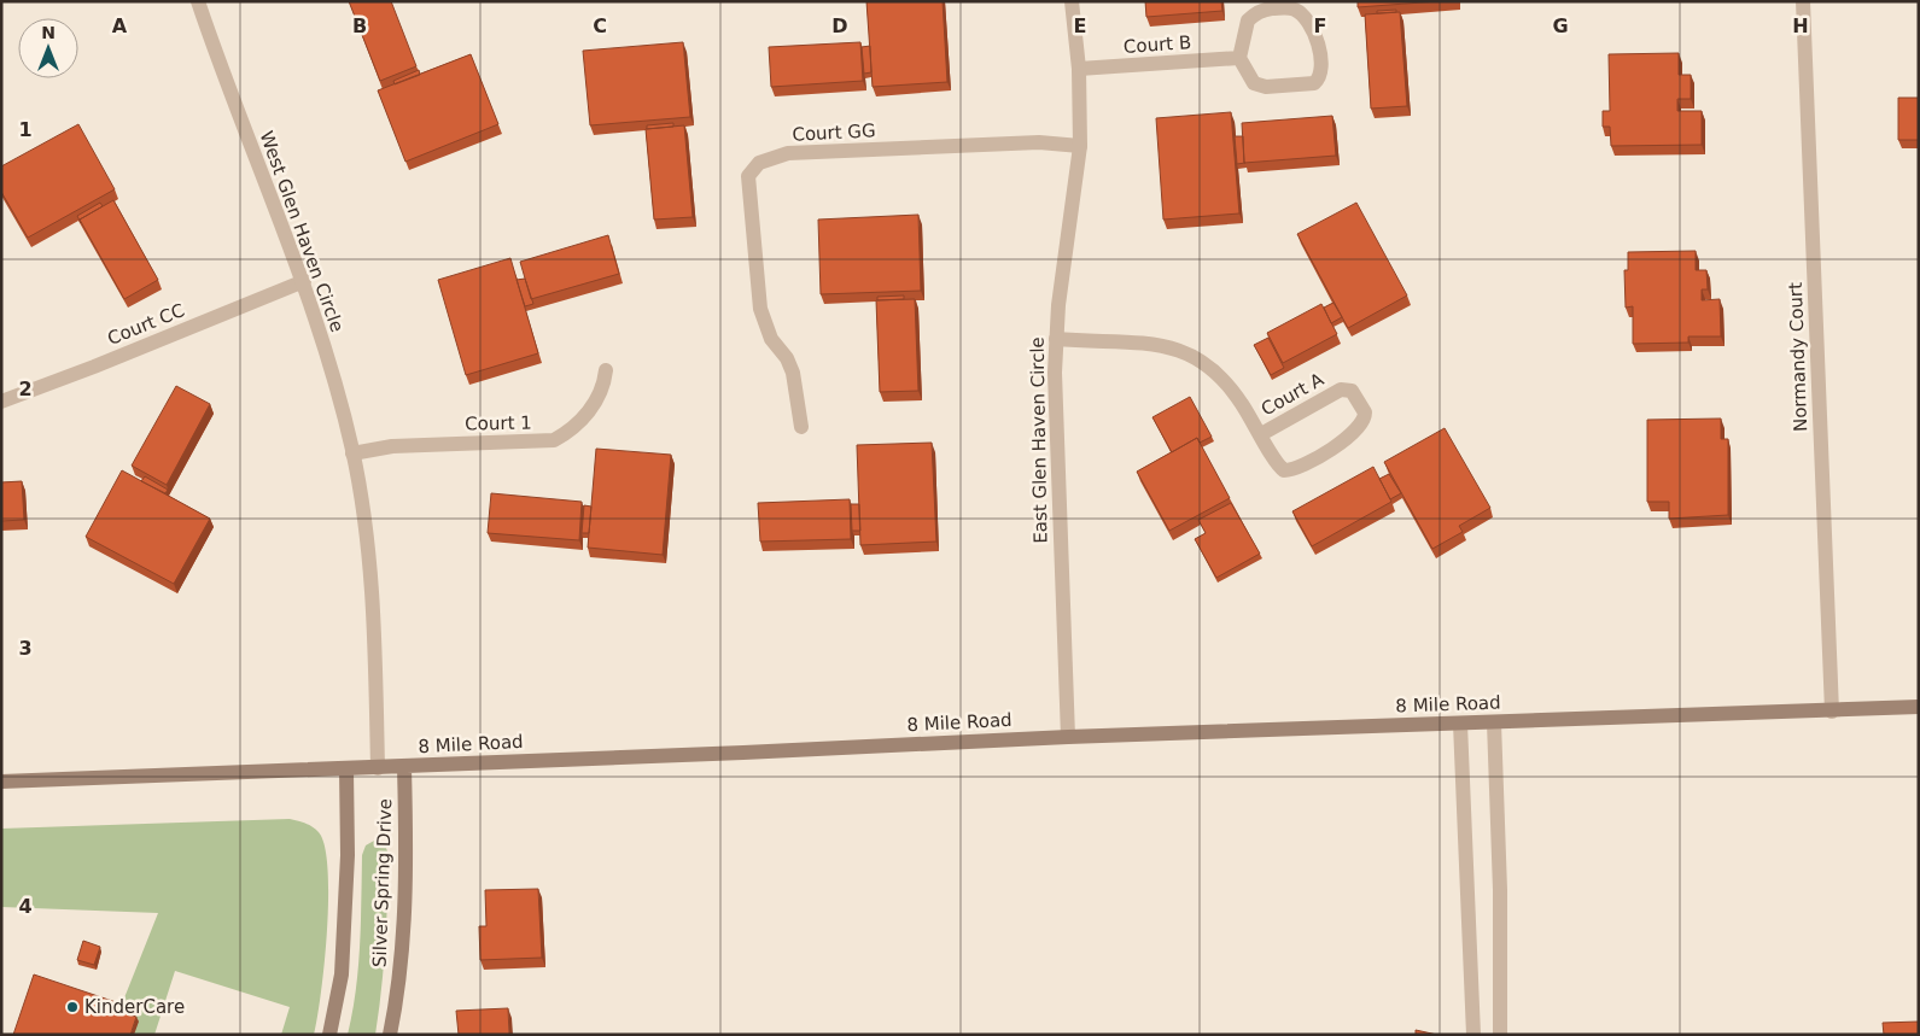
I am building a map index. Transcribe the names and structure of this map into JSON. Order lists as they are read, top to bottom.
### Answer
{
  "streets": {
    "main road": ["8 Mile Road", "Silver Spring Drive"],
    "street": [
      "Court B",
      "Court GG",
      "West Glen Haven Circle",
      "Court CC",
      "Normandy Court",
      "Court A",
      "Court 1",
      "East Glen Haven Circle"
    ]
  },
  "crossings": [
    ["Court B", "East Glen Haven Circle"],
    ["Court GG", "East Glen Haven Circle"],
    ["West Glen Haven Circle", "Court CC"],
    ["West Glen Haven Circle", "Court 1"],
    ["West Glen Haven Circle", "8 Mile Road"],
    ["Normandy Court", "8 Mile Road"],
    ["Court A", "East Glen Haven Circle"],
    ["East Glen Haven Circle", "8 Mile Road"],
    ["8 Mile Road", "Silver Spring Drive"]
  ],
  "places": ["KinderCare"],
  "north": "top",
  "grid": {
    "columns": [
      "A",
      "B",
      "C",
      "D",
      "E",
      "F",
      "G",
      "H"
    ],
    "rows": [
      "1",
      "2",
      "3",
      "4"
    ]
  }
}
